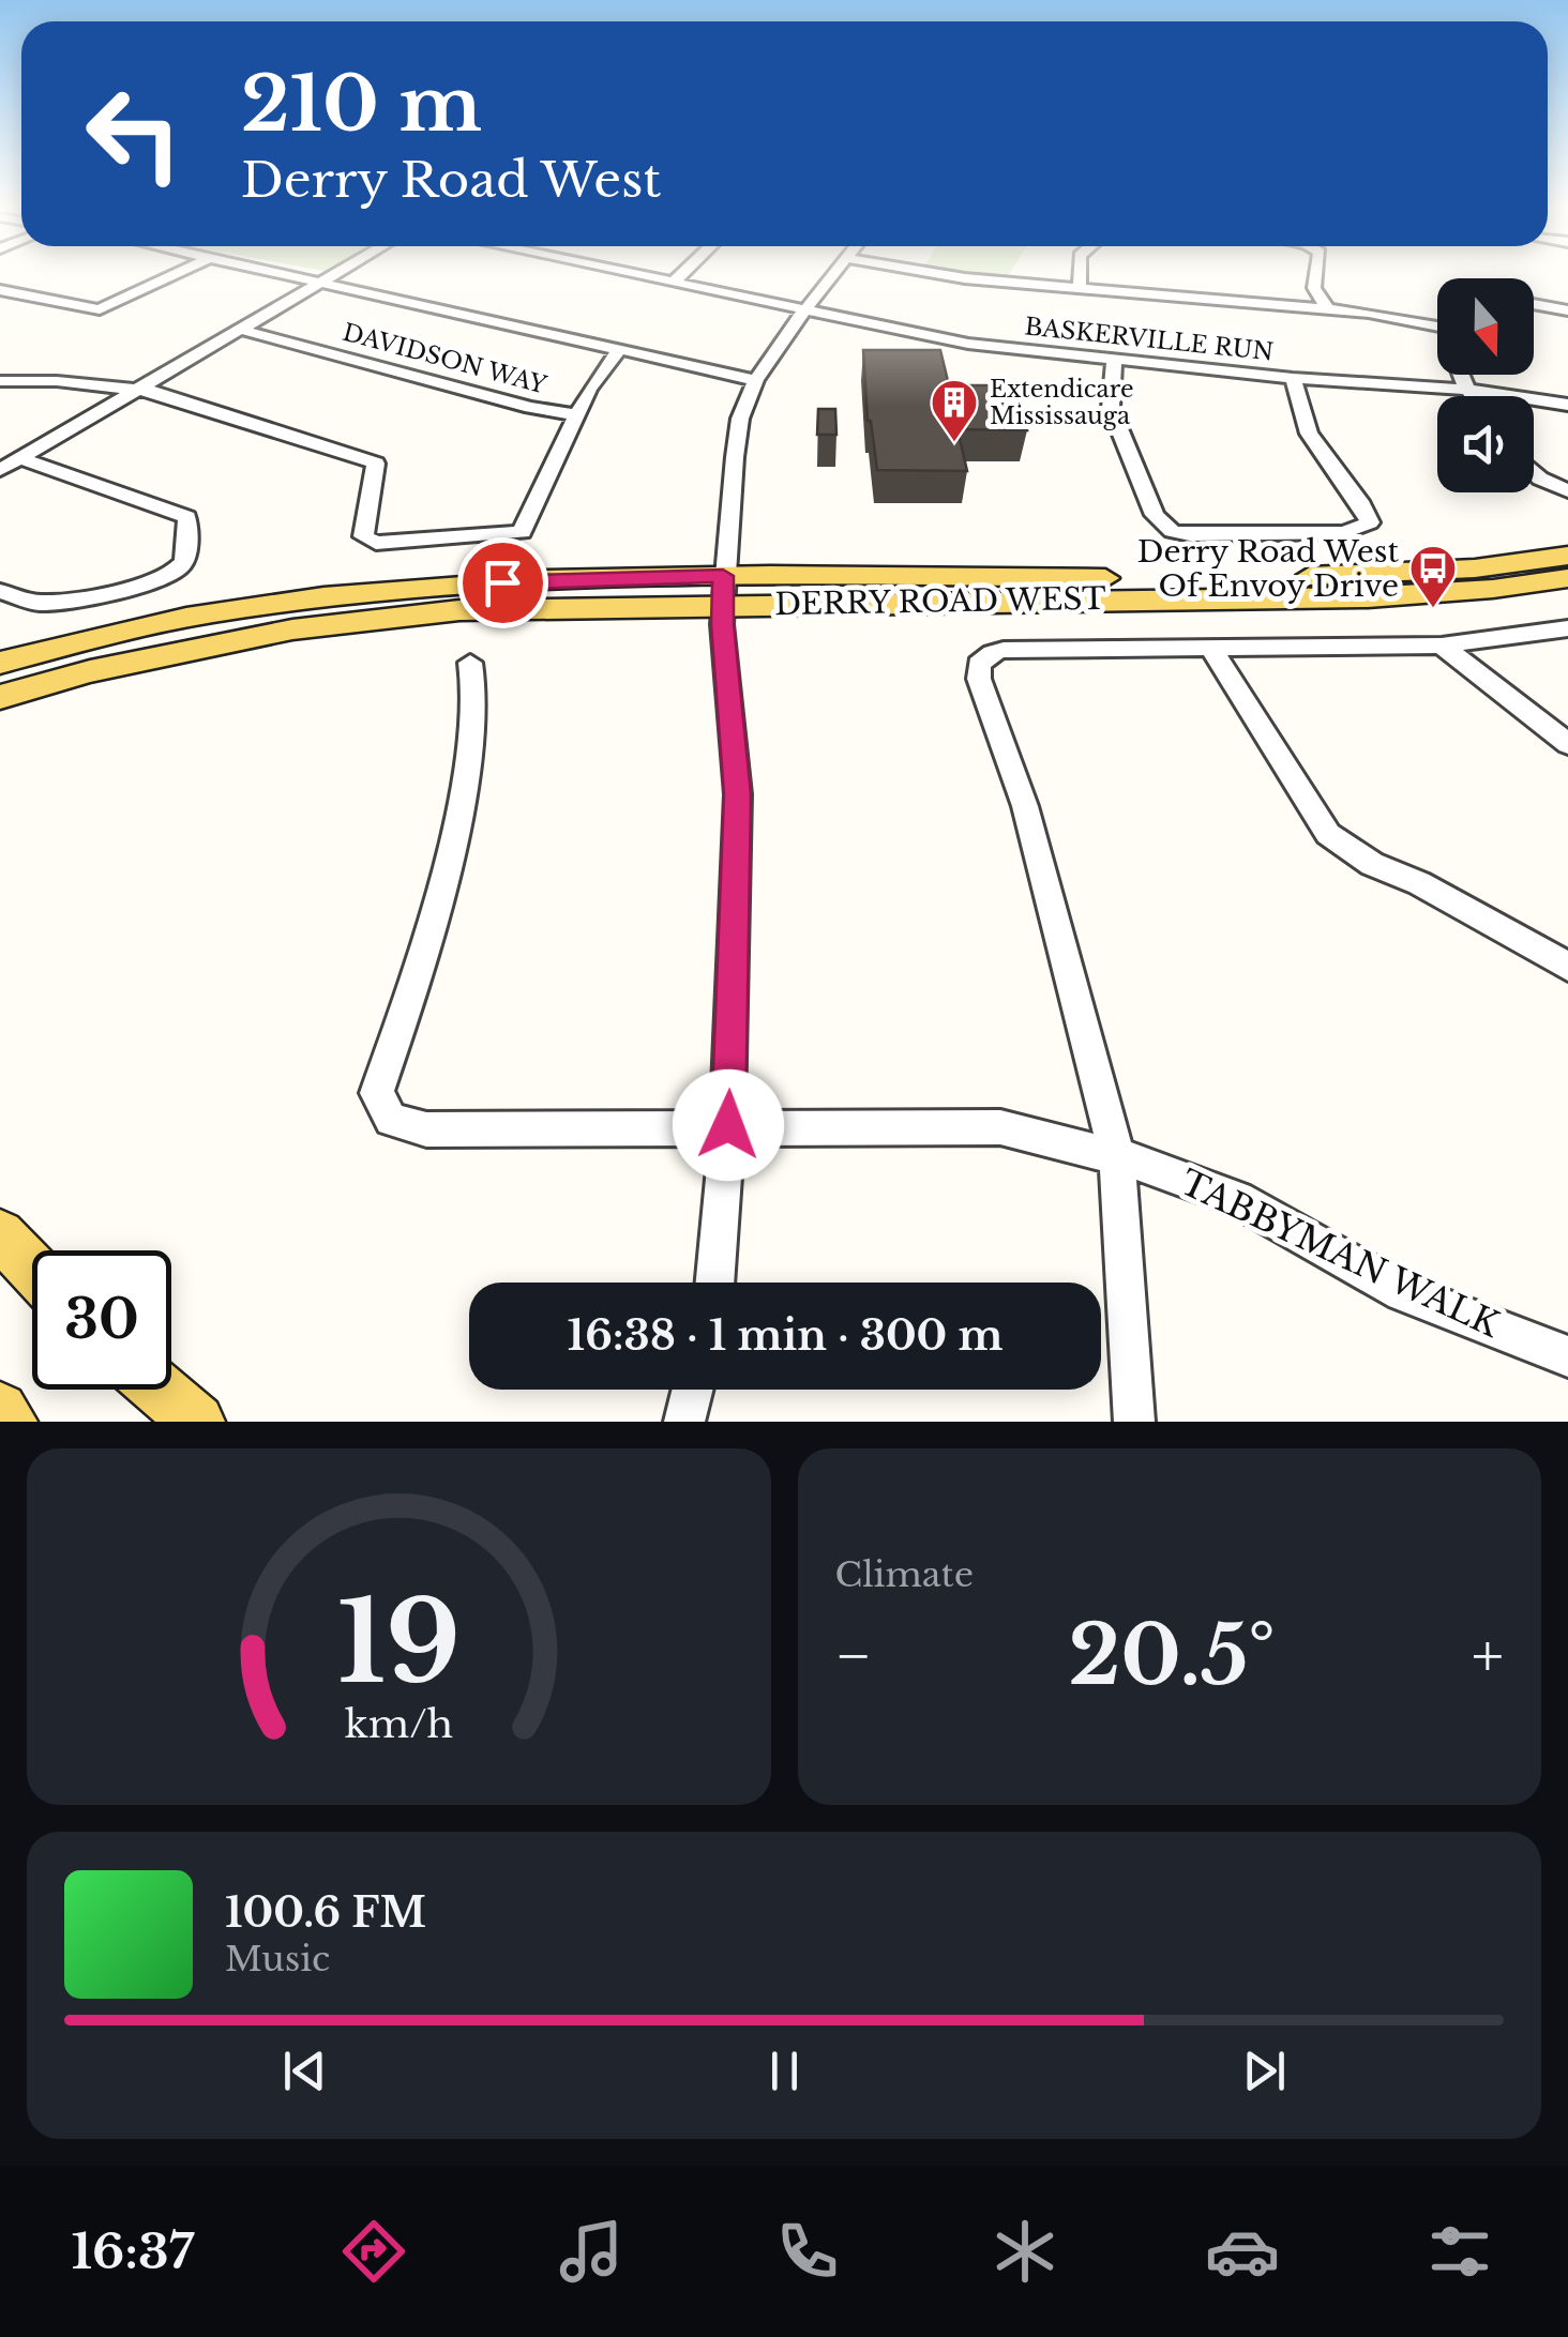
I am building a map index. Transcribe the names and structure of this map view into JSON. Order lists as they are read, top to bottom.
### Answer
{
  "streets": {
    "main road": ["DERRY ROAD WEST"],
    "street": ["BASKERVILLE RUN", "DAVIDSON WAY", "TABBYMAN WALK"]
  },
  "places": {
    "building": ["Extendicare Mississauga"],
    "bus stop": ["Derry Road West Of Envoy Drive"]
  },
  "north": "bottom",
  "page": {
    "turn": ["210 m", "Derry Road West"],
    "limit": "30",
    "trip": "16:38 · 1 min · 300 m",
    "tile": "Climate",
    "heat": ["−", "20.5°", "+"],
    "song": ["100.6 FM", "Music"],
    "tabs": "16:37",
    "gauge": ["19", "km/h"]
  }
}
